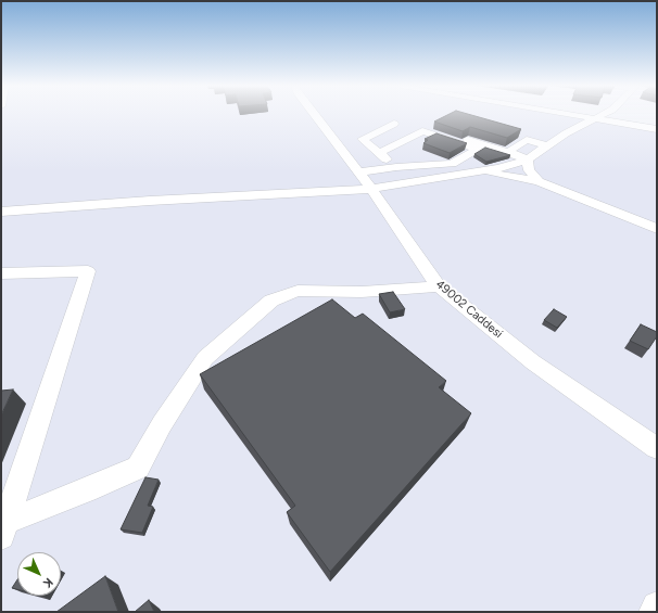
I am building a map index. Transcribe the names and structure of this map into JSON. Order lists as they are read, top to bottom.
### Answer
{
  "streets": {
    "street": ["49002 Caddesi"]
  },
  "north": "bottom right"
}
